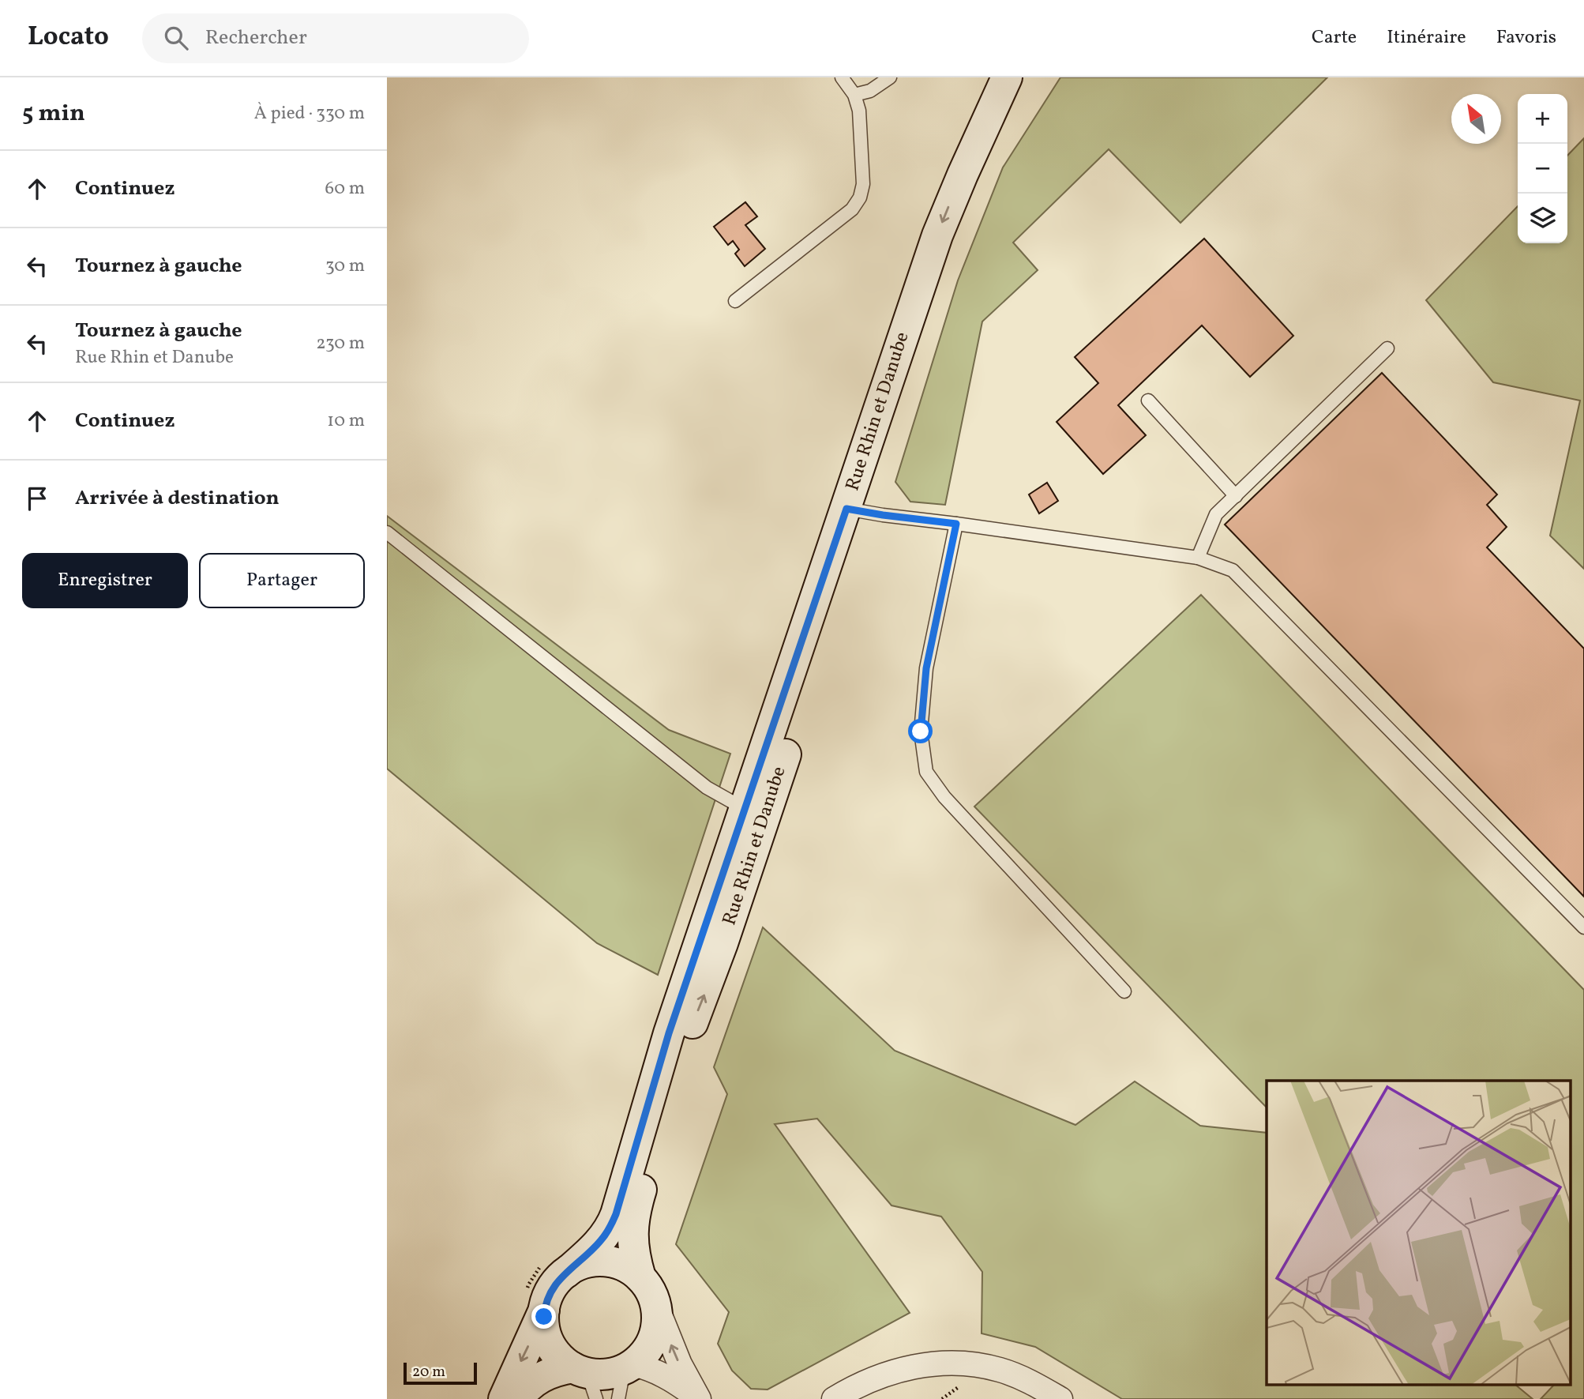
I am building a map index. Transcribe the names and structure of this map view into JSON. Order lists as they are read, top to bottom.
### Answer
{
  "streets": {
    "main road": ["Rue Rhin et Danube"]
  },
  "scale_bar": "20 m",
  "north": "top left",
  "page": {
    "header": "Locato",
    "search": "Rechercher",
    "nav": ["Carte", "Itinéraire", "Favoris"],
    "heading": ["5 min", "À pied · 330 m"],
    "map_buttons": ["+", "−"],
    "list": [
      ["Continuez", "60 m"],
      ["Tournez à gauche", "30 m"],
      ["Tournez à gauche", "Rue Rhin et Danube", "230 m"],
      ["Continuez", "10 m"],
      "Arrivée à destination"
    ],
    "buttons": ["Enregistrer", "Partager"],
    "scale": "20 m"
  }
}
